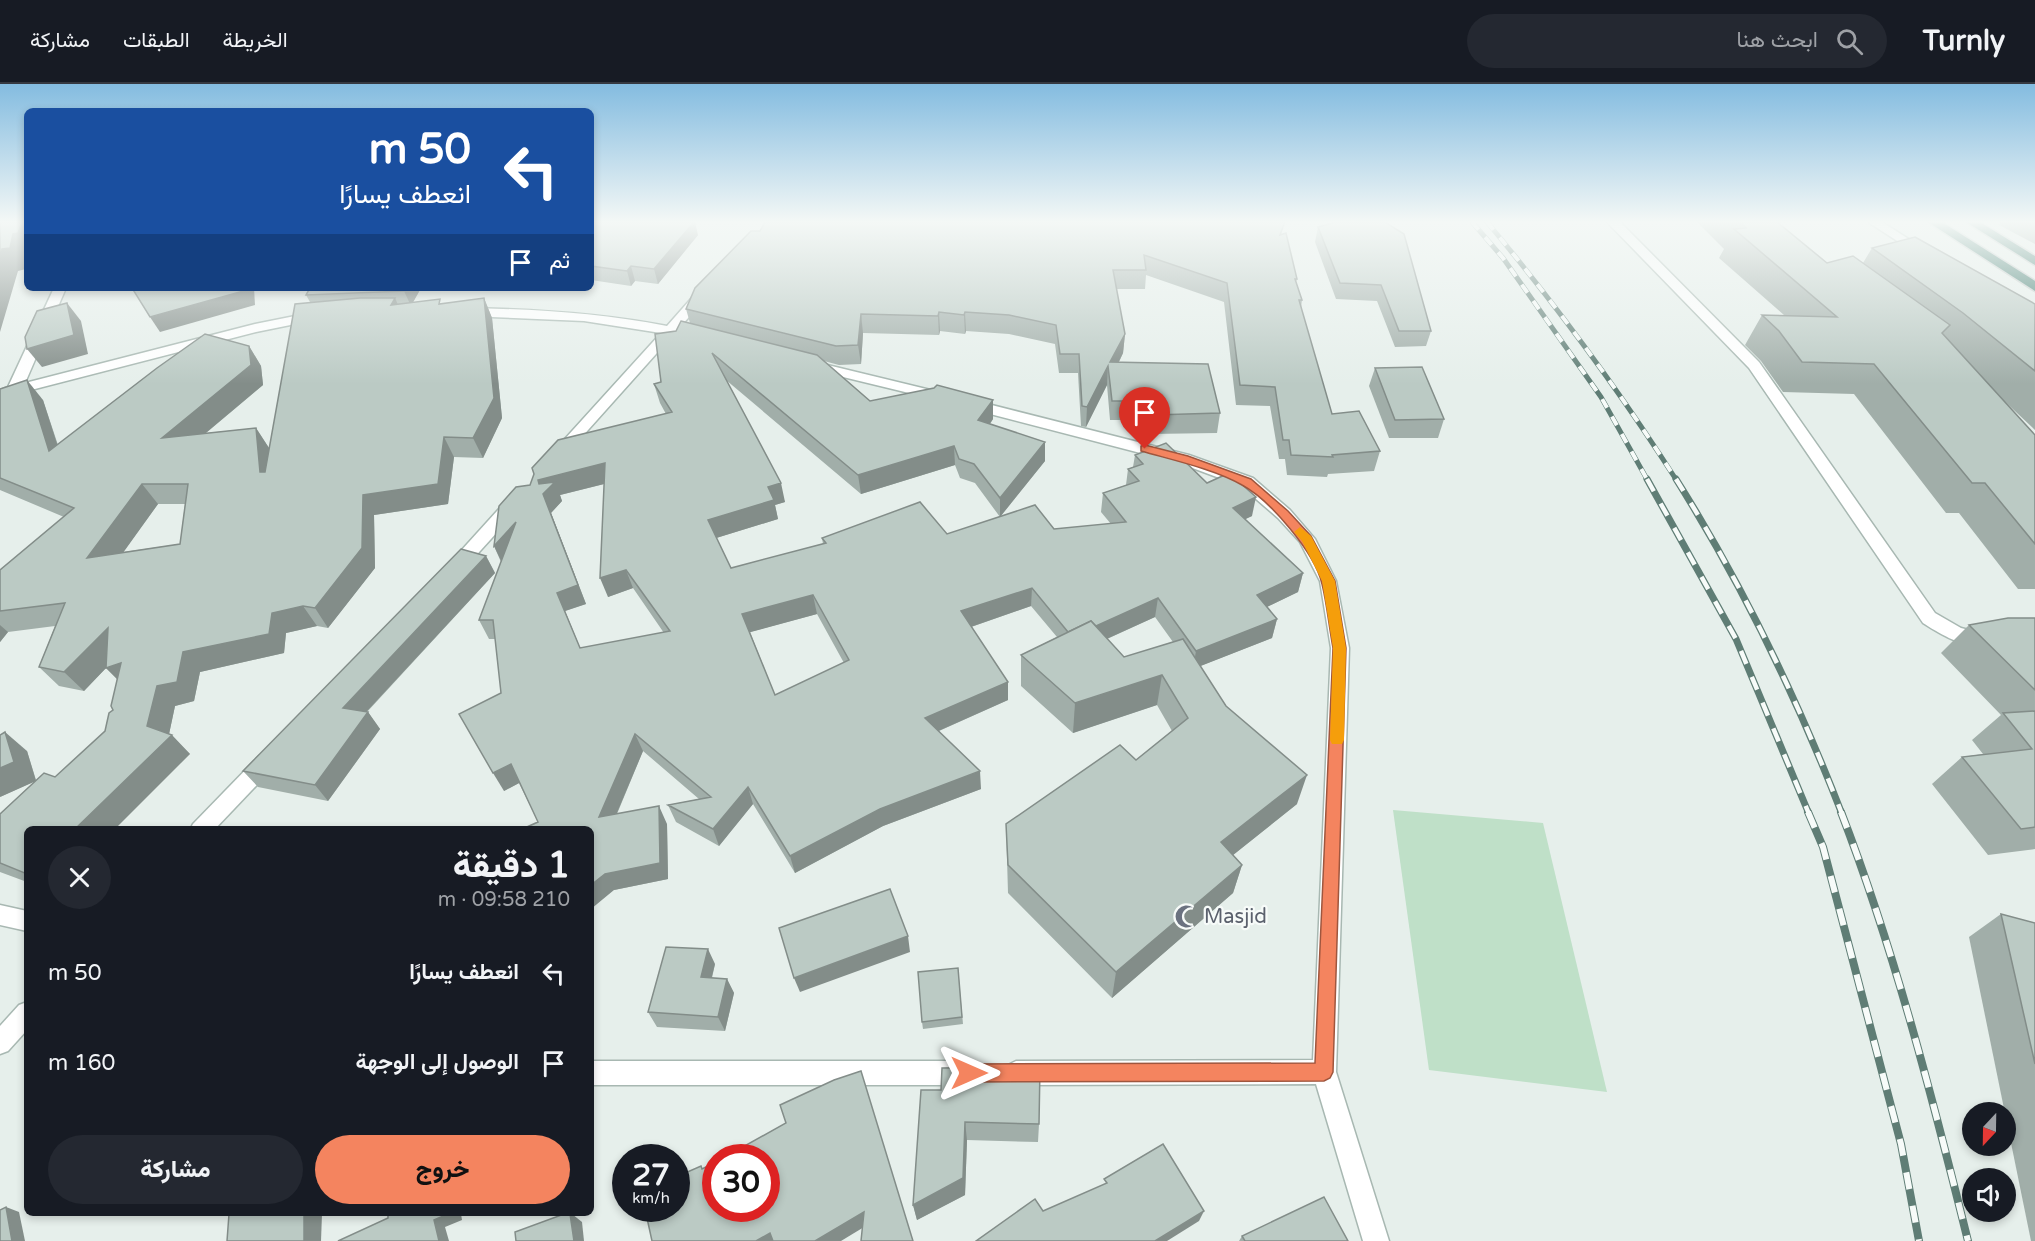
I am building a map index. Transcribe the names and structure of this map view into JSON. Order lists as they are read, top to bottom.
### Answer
{
  "places": {
    "mosque": ["Masjid"]
  },
  "north": "bottom",
  "page": {
    "header": "Turnly",
    "search": "ابحث هنا",
    "nav": ["الخريطة", "الطبقات", "مشاركة"],
    "turn": ["50 m", "انعطف يسارًا"],
    "then": "ثم",
    "heading": ["1 دقيقة", "210 m · 09:58"],
    "list": [
      {
        "name": "انعطف يسارًا",
        "value": "50 m"
      },
      {
        "name": "الوصول إلى الوجهة",
        "value": "160 m"
      }
    ],
    "buttons": ["خروج", "مشاركة"],
    "speed": "27 km/h",
    "limit": "30"
  }
}
